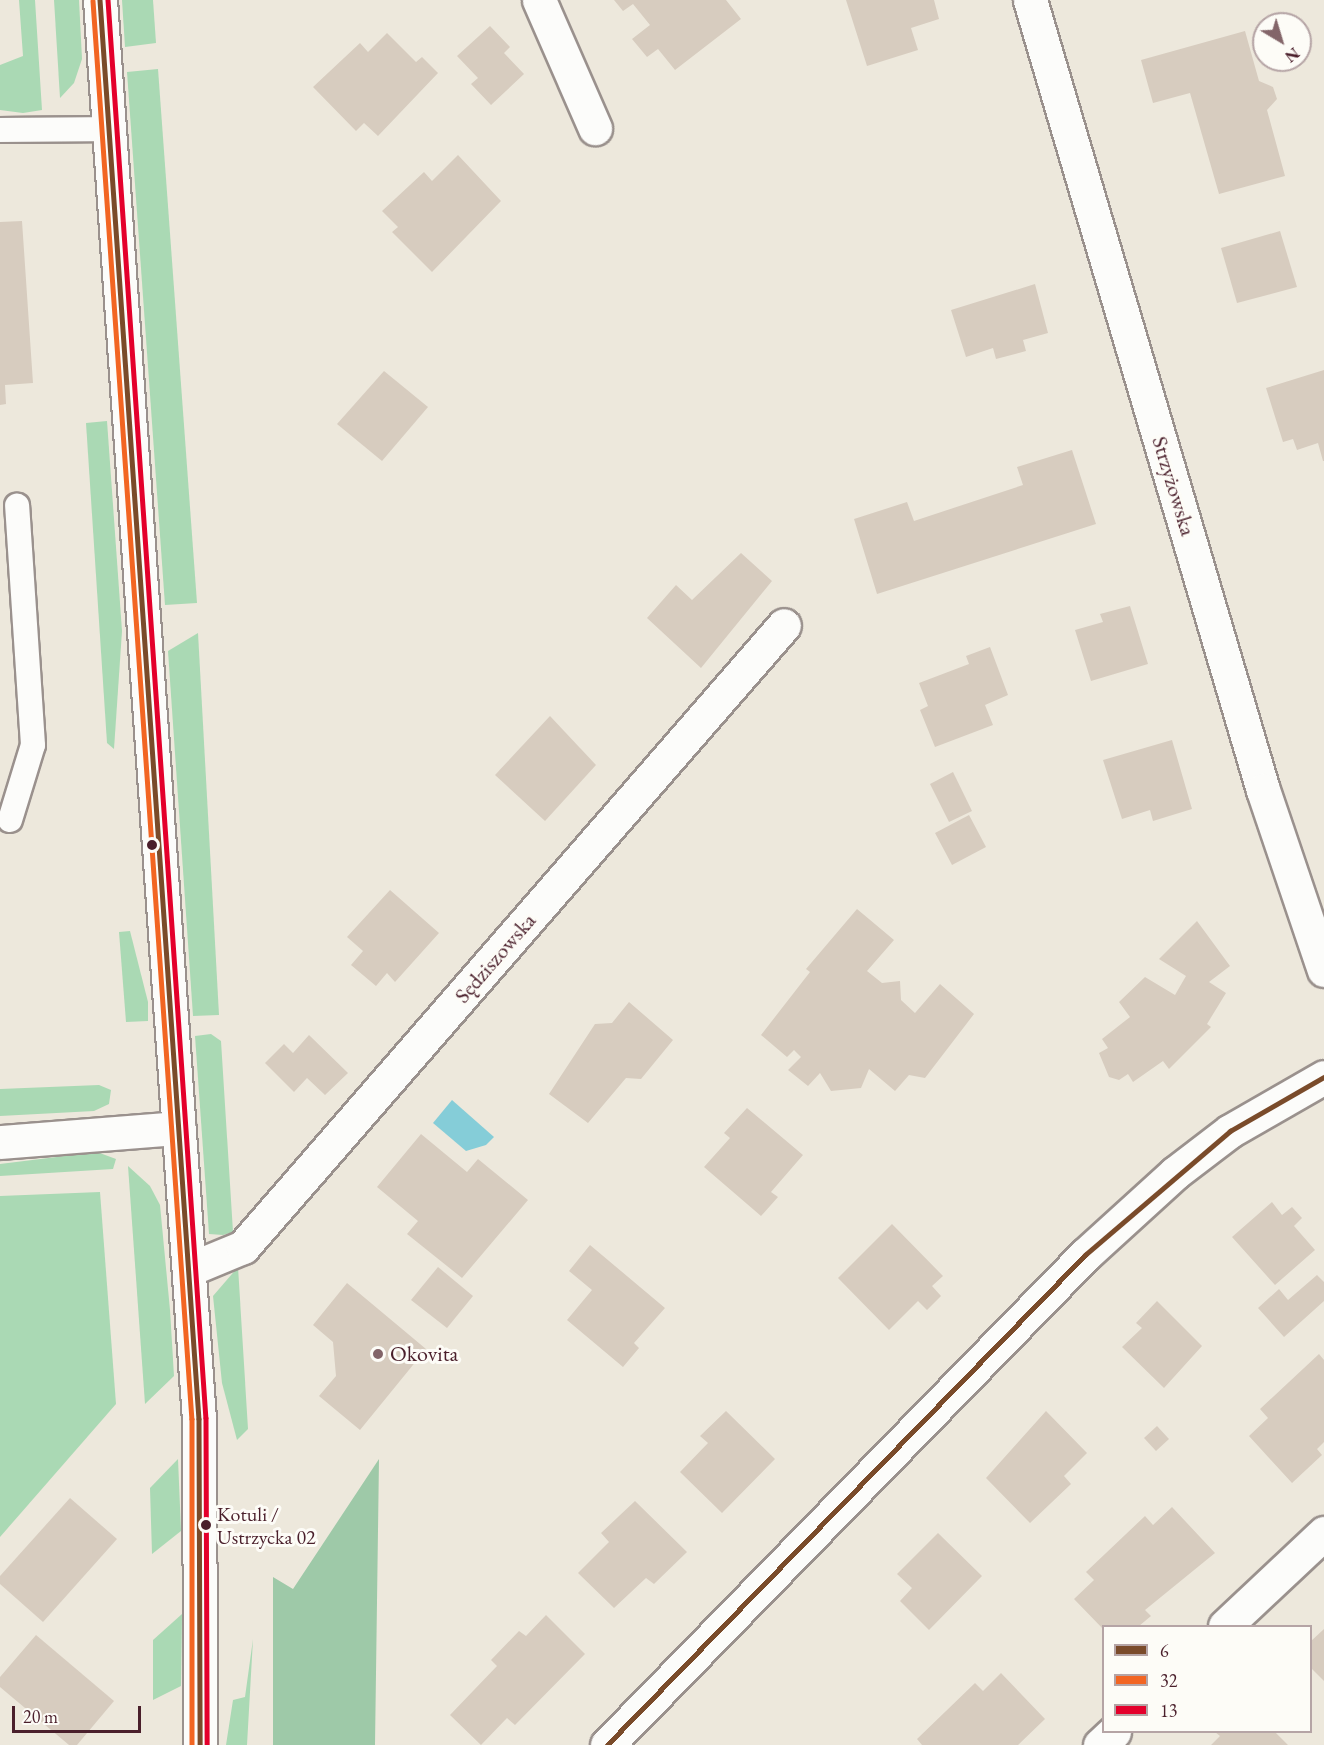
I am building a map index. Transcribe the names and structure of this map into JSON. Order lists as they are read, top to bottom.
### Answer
{
  "streets": {
    "street": ["Strzyżowska", "Sędziszowska"]
  },
  "places": ["Okovita", "Kotuli / Ustrzycka 02"],
  "lines": ["transit line 6", "transit line 13", "transit line 32"],
  "legend": ["6", "32", "13"],
  "scale_bar": "20 m",
  "north": "bottom right"
}
